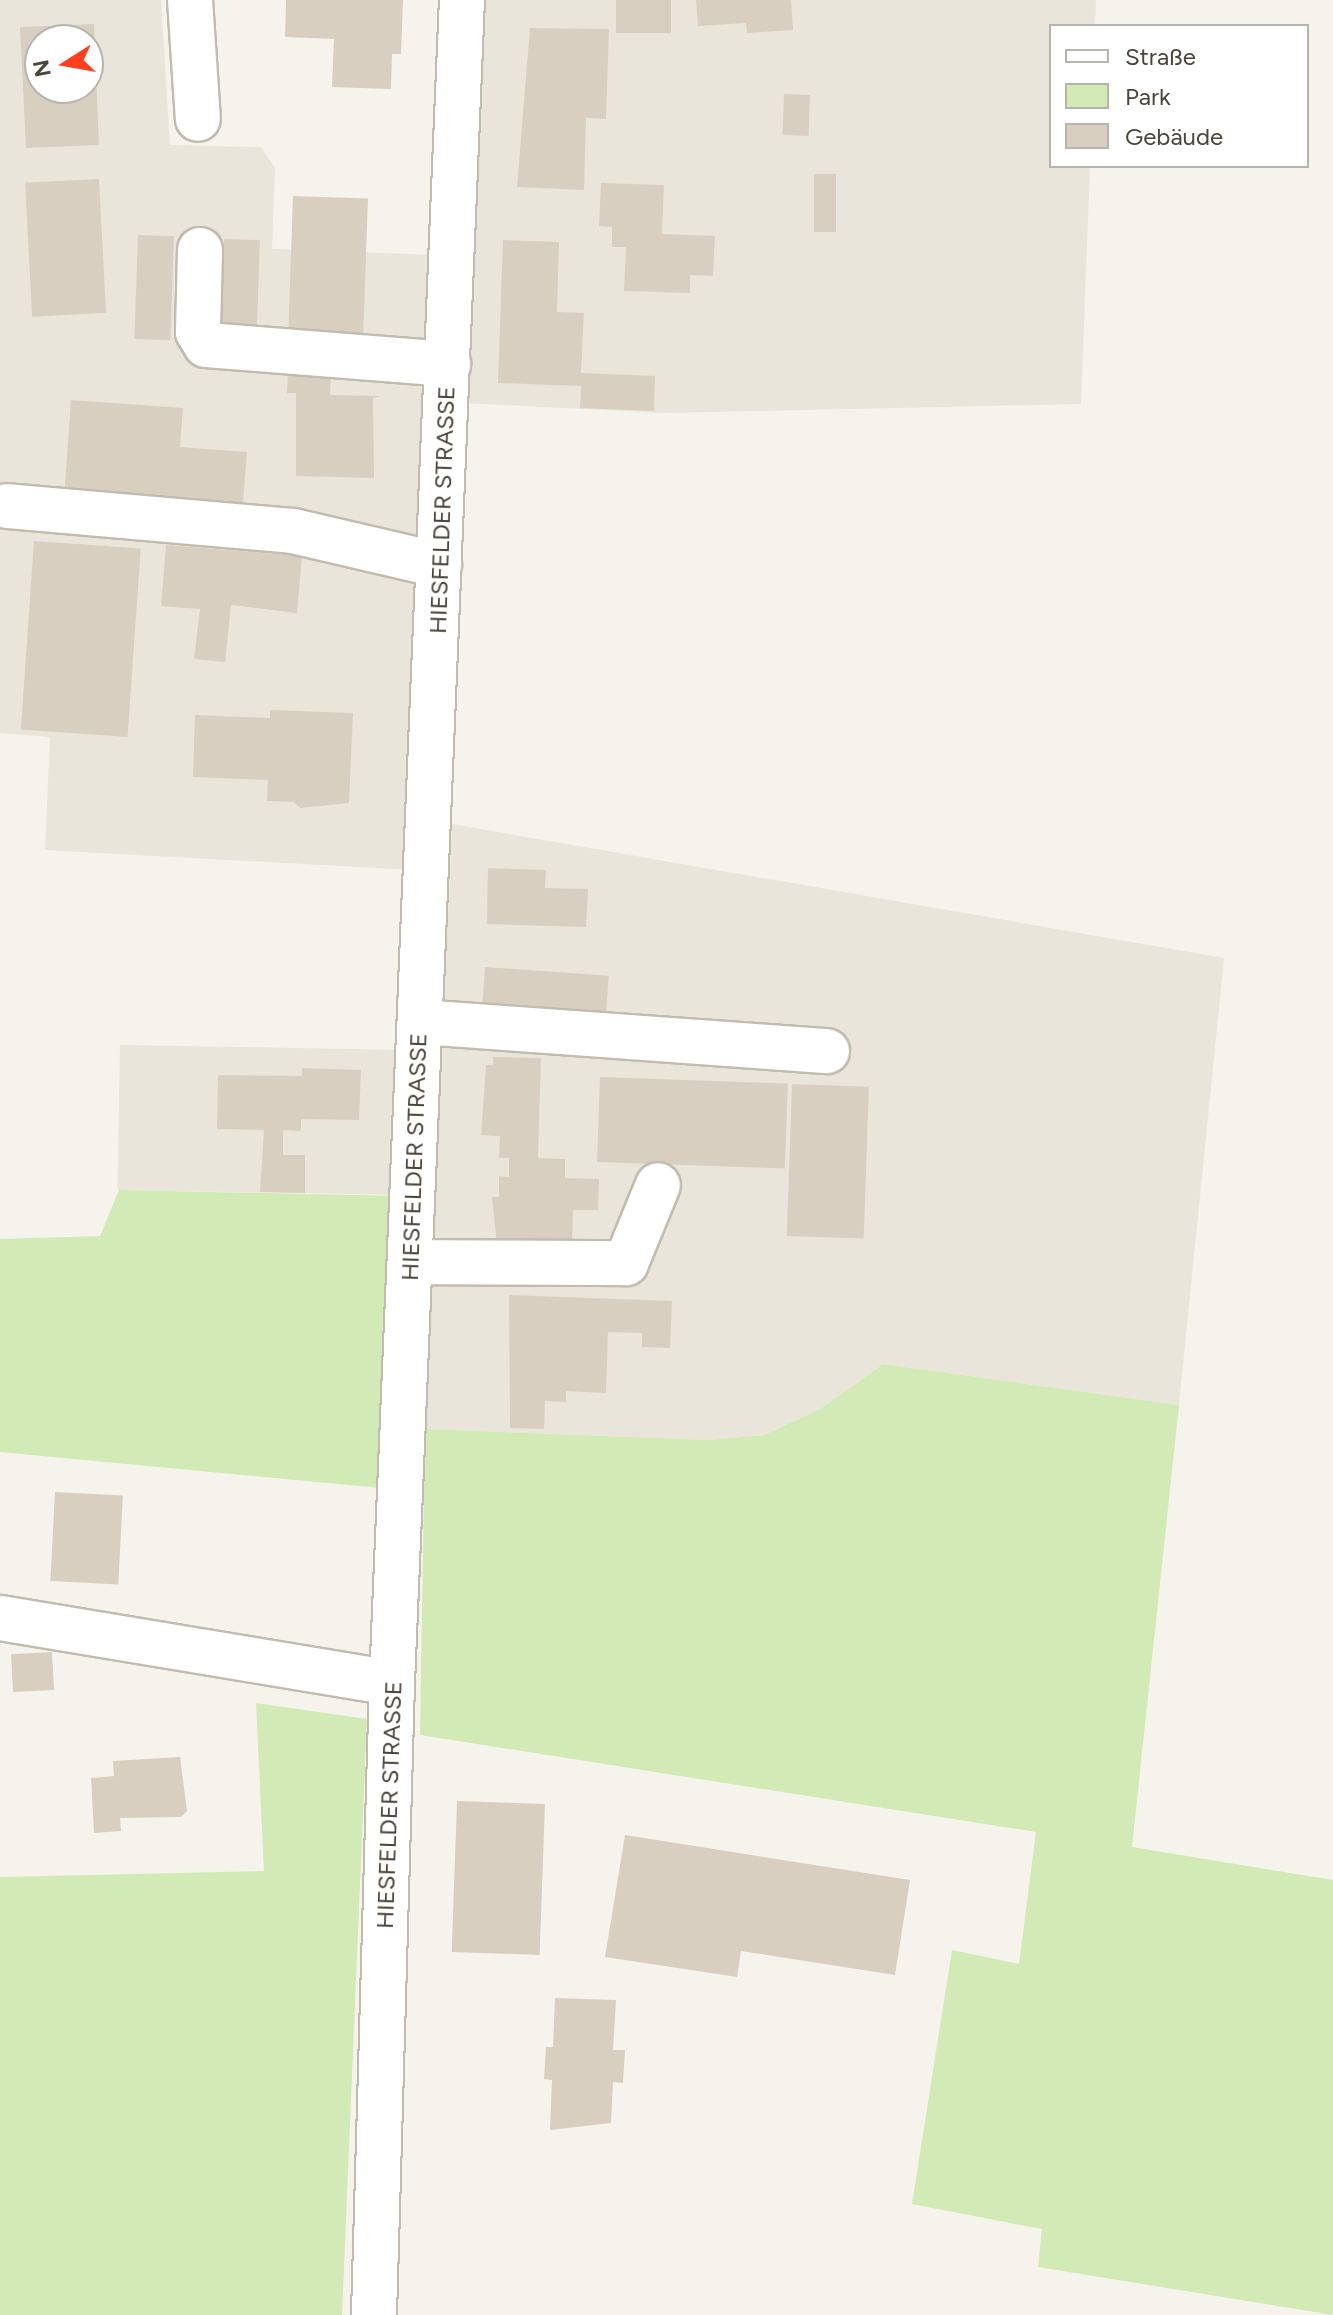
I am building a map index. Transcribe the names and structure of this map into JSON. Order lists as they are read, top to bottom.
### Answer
{
  "streets": {
    "street": ["HIESFELDER STRASSE"]
  },
  "legend": ["Straße", "Park", "Gebäude"],
  "north": "left"
}
